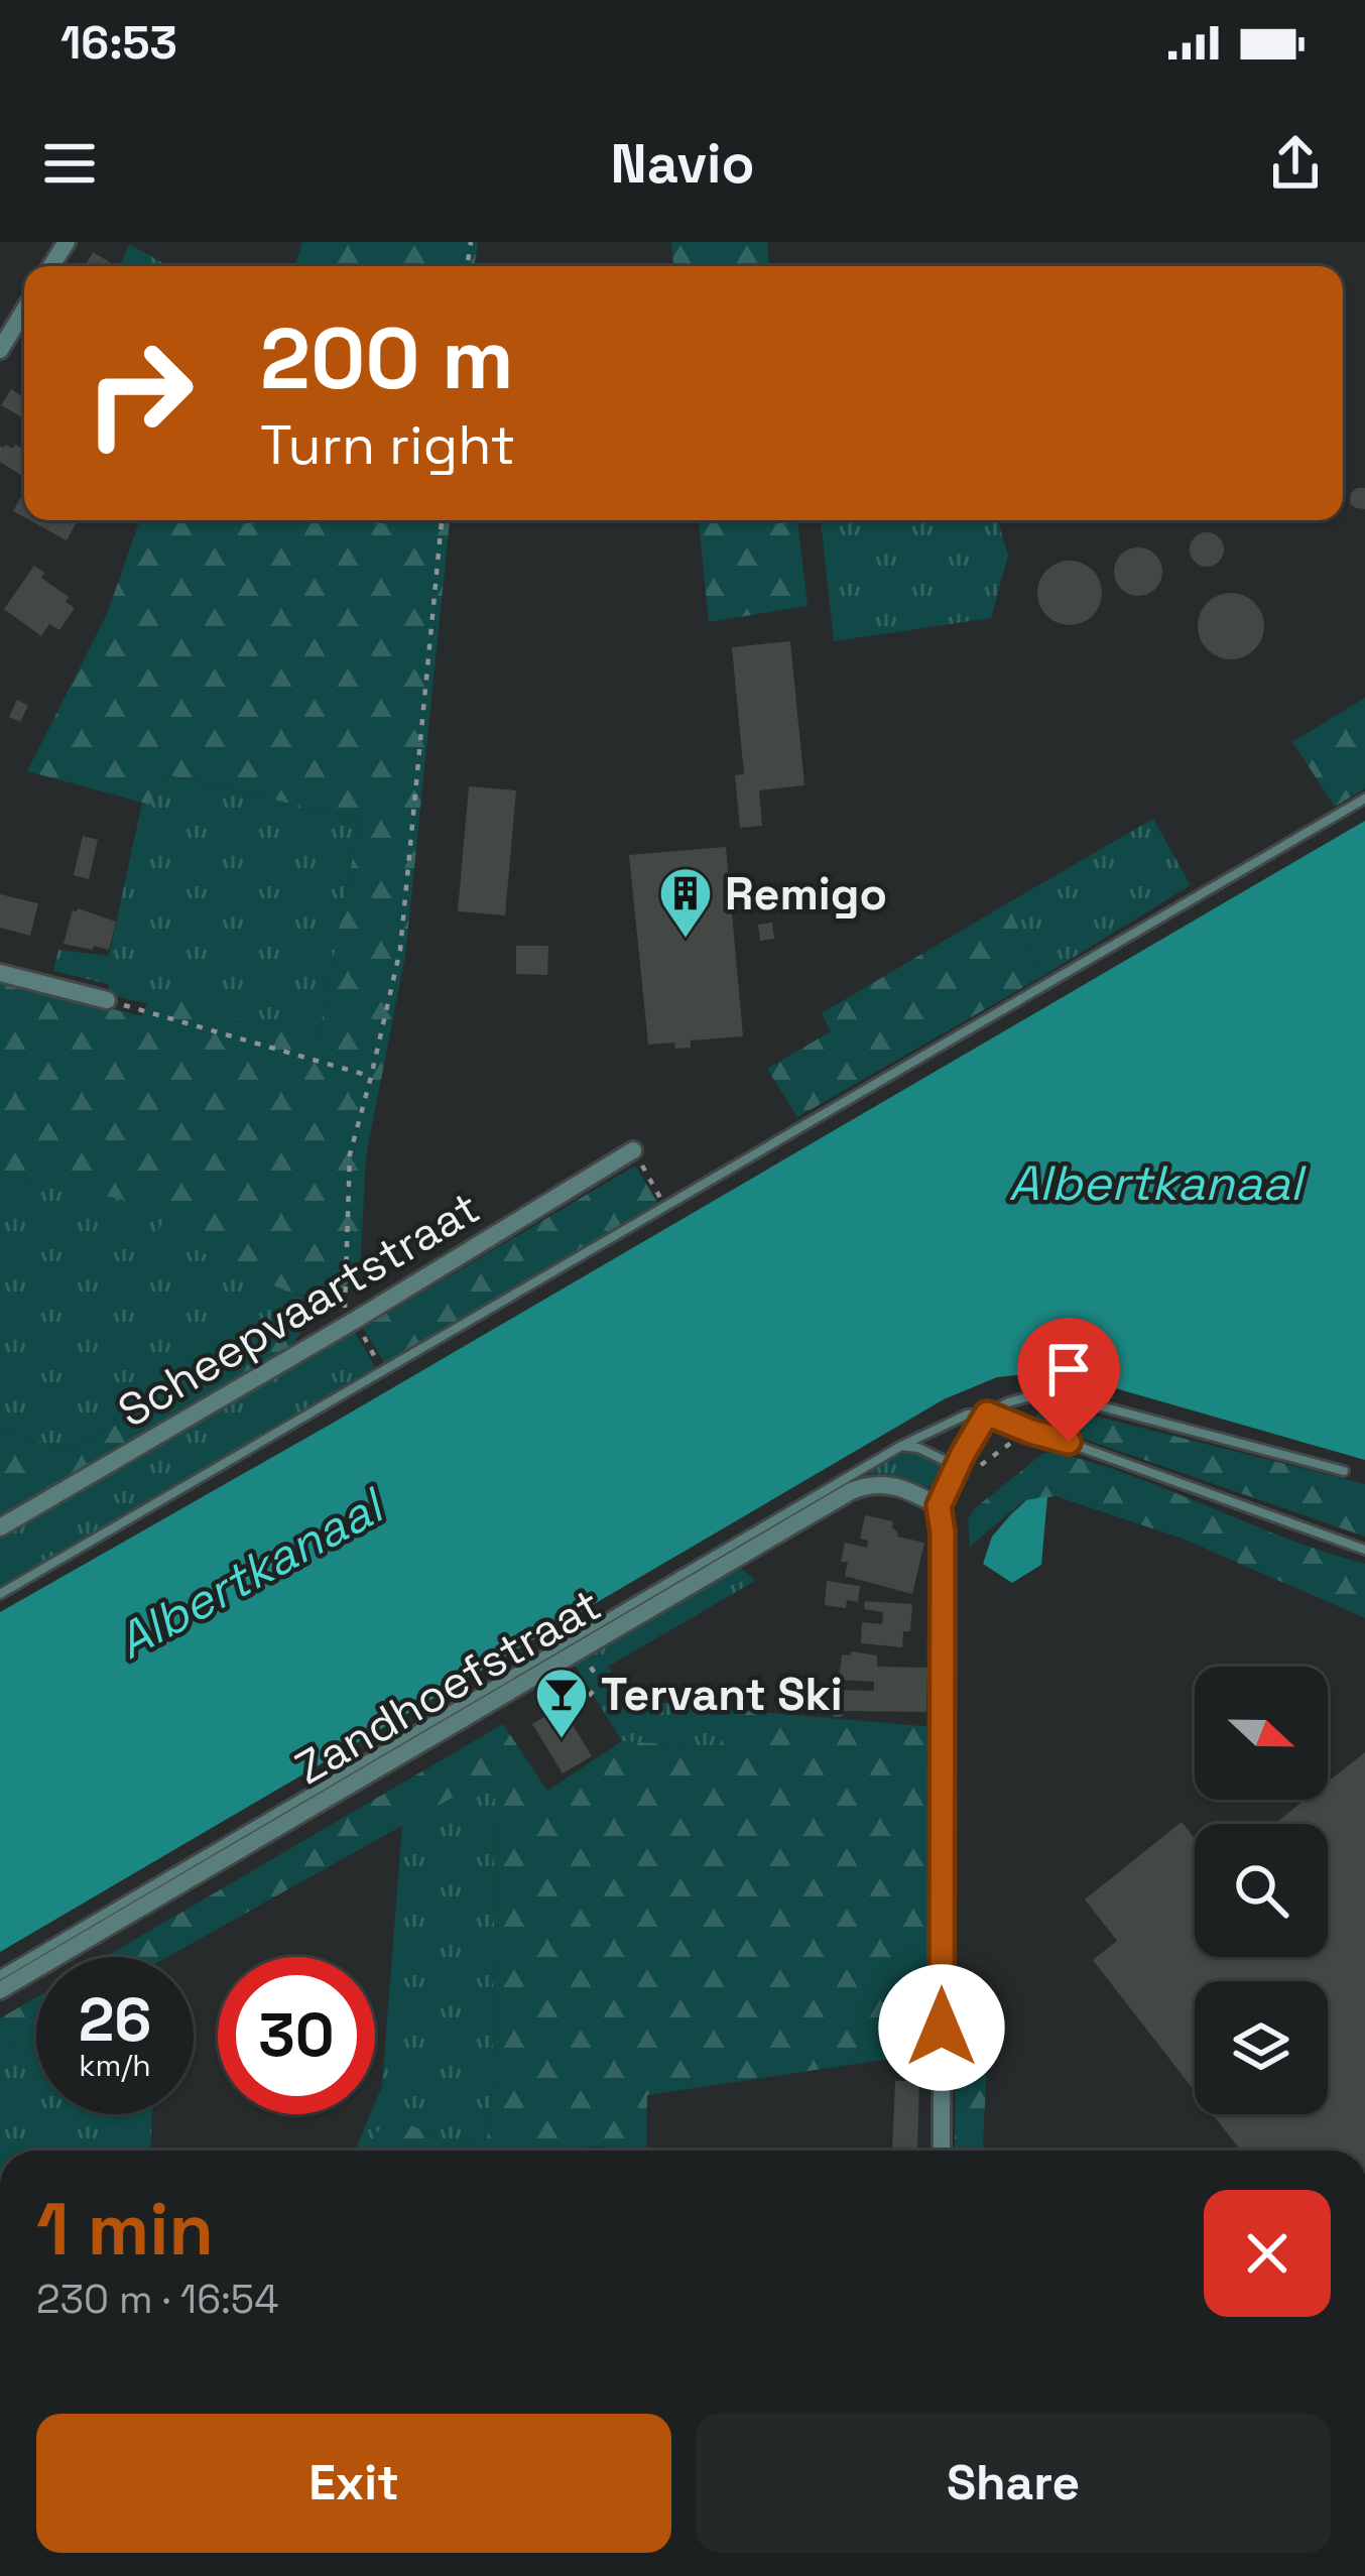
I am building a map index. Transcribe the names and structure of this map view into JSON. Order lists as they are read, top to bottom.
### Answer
{
  "streets": {
    "street": ["Scheepvaartstraat", "Zandhoefstraat"]
  },
  "water": ["Albertkanaal"],
  "places": {
    "building": ["Remigo"],
    "bar": ["Tervant Ski"]
  },
  "north": "right",
  "page": {
    "status": "16:53",
    "header": "Navio",
    "turn": ["200 m", "Turn right"],
    "speed": "26 km/h",
    "limit": "30",
    "heading": ["1 min", "230 m · 16:54"],
    "buttons": ["Exit", "Share"]
  }
}
